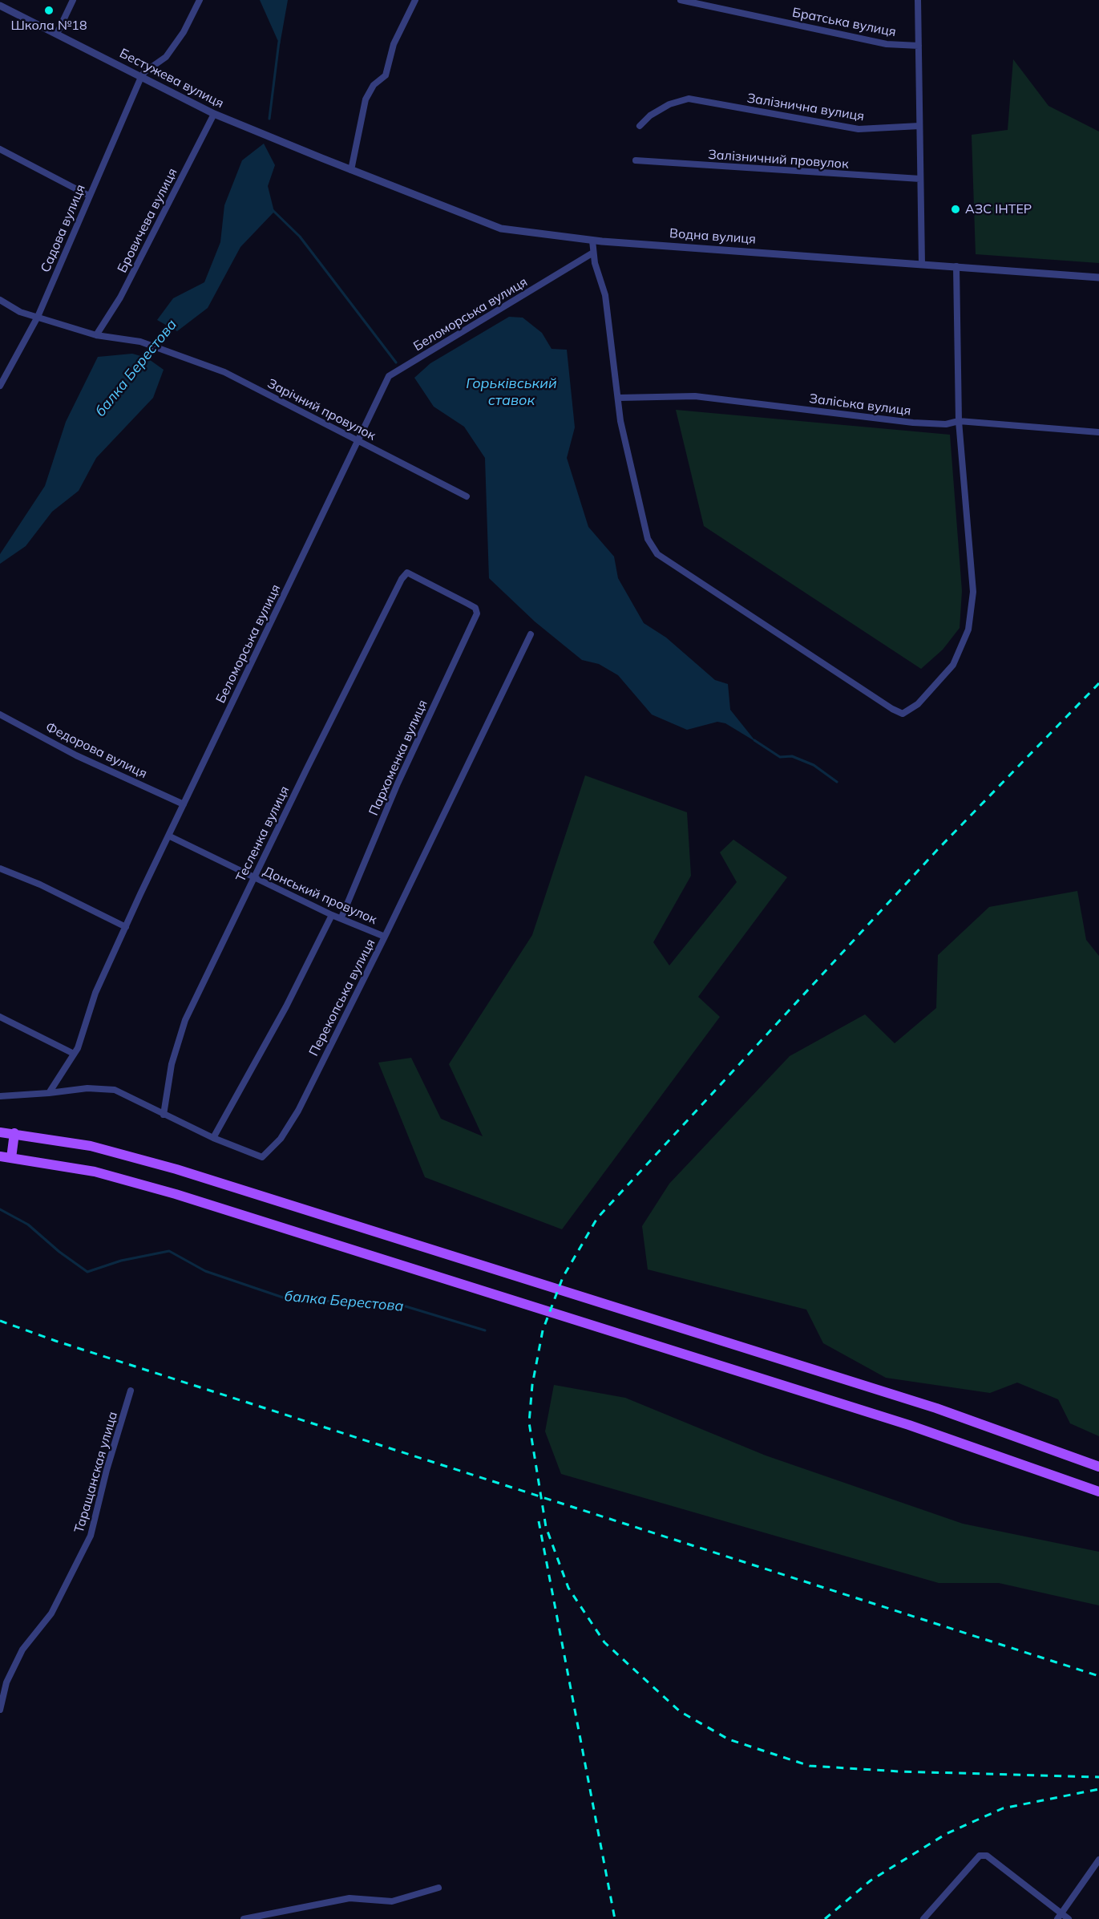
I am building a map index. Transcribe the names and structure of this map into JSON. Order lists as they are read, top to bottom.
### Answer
{
  "streets": {
    "street": [
      "Братська вулиця",
      "Бестужева вулиця",
      "Залізнична вулиця",
      "Залізничний провулок",
      "Бровичева вулиця",
      "Садова вулиця",
      "Водна вулиця",
      "Беломорська вулиця",
      "Заліська вулиця",
      "Зарічний провулок",
      "Федорова вулиця",
      "Пархоменка вулиця",
      "Тесленка вулиця",
      "Донський провулок",
      "Перекопська вулиця",
      "Таращанская улица"
    ]
  },
  "crossings": [
    ["Бестужева вулиця", "Бровичева вулиця"],
    ["Бестужева вулиця", "Садова вулиця"],
    ["Бестужева вулиця", "Водна вулиця"],
    ["Бровичева вулиця", "Зарічний провулок"],
    ["Садова вулиця", "Зарічний провулок"],
    ["Беломорська вулиця", "Зарічний провулок"],
    ["Беломорська вулиця", "Федорова вулиця"],
    ["Беломорська вулиця", "Донський провулок"],
    ["Беломорська вулиця", "Перекопська вулиця"],
    ["Пархоменка вулиця", "Тесленка вулиця"],
    ["Пархоменка вулиця", "Донський провулок"],
    ["Тесленка вулиця", "Донський провулок"],
    ["Тесленка вулиця", "Перекопська вулиця"],
    ["Донський провулок", "Перекопська вулиця"]
  ],
  "water": ["балка Берестова", "Горьківський ставок"],
  "places": ["Школа №18", "АЗС ІНТЕР"]
}
